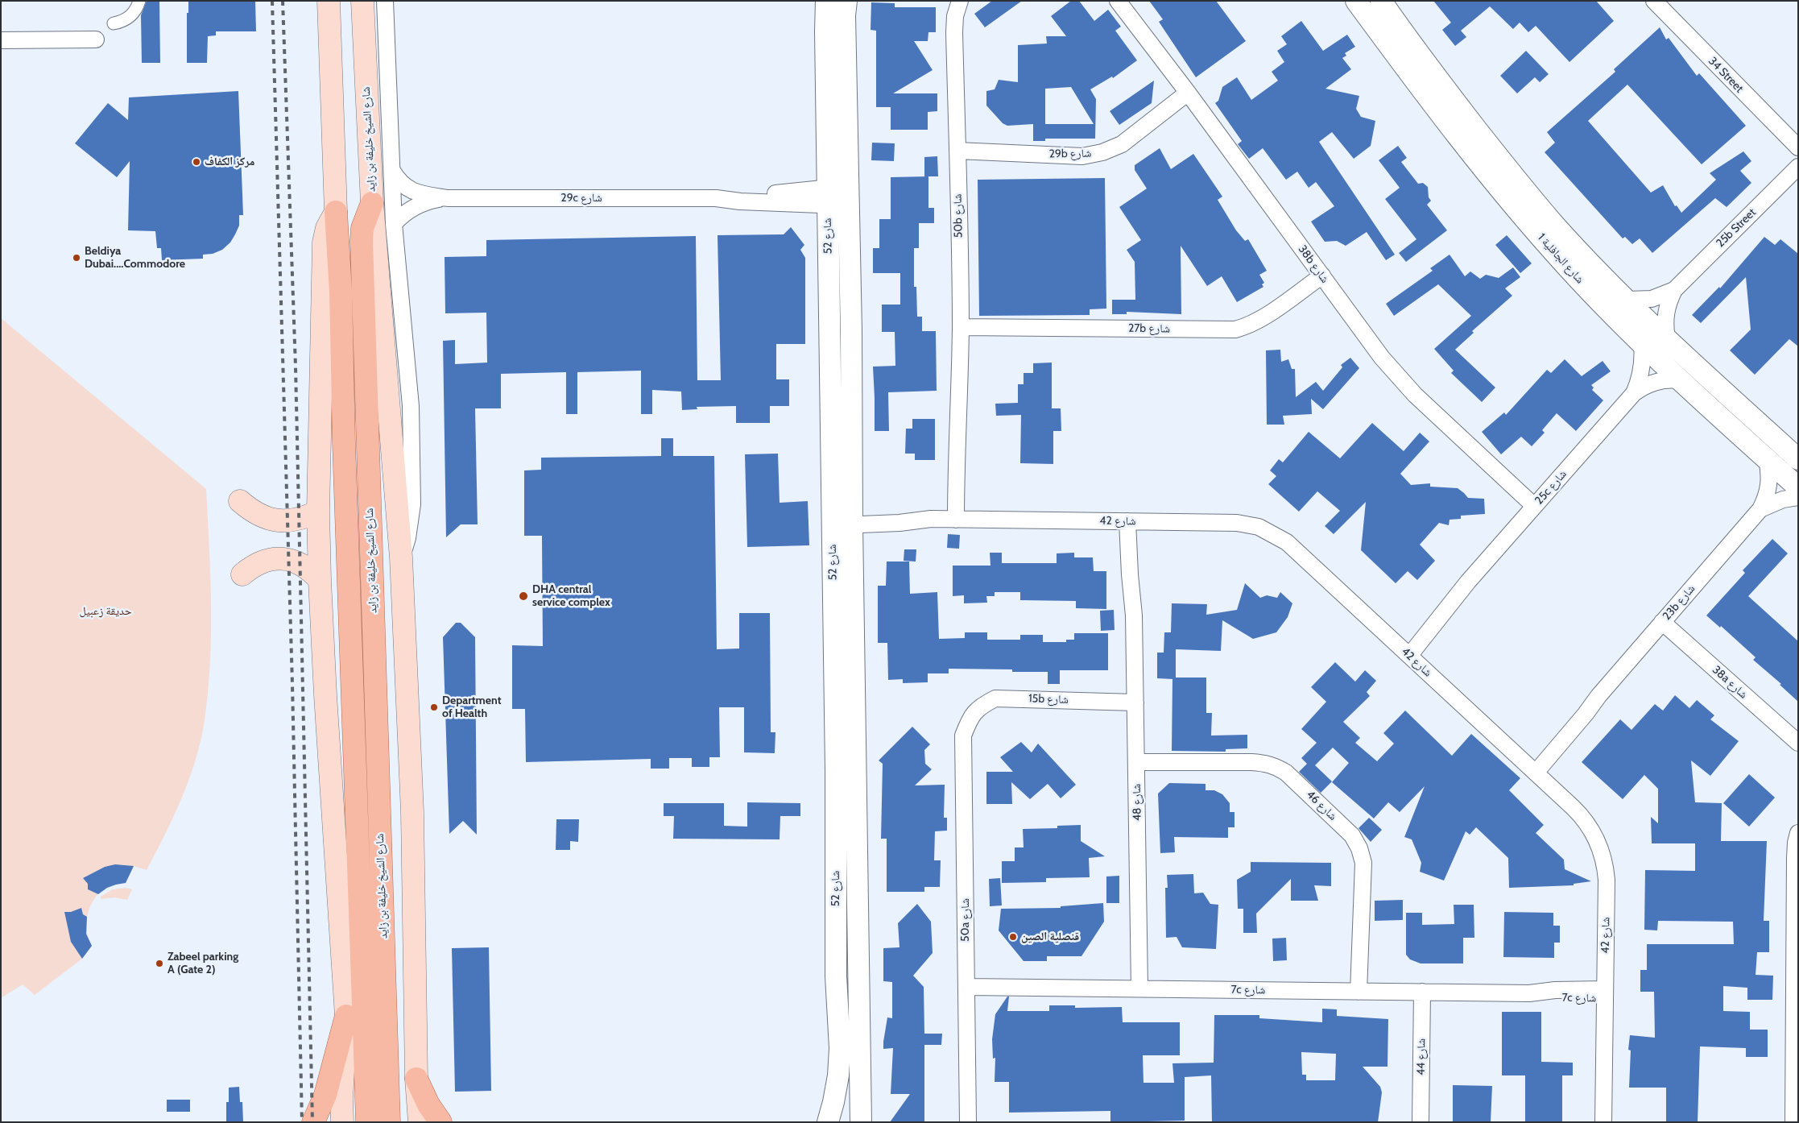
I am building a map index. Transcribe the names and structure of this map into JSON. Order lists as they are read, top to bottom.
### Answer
{
  "streets": {
    "main road": ["شارع الشيخ خليفة بن زايد"],
    "street": [
      "34 Street",
      "29b شارع",
      "29c شارع",
      "50b شارع",
      "25b Street",
      "شارع 52",
      "شارع الجافلية 1",
      "38b شارع",
      "27b شارع",
      "25c شارع",
      "شارع 42",
      "23b شارع",
      "38a شارع",
      "15b شارع",
      "شارع 48",
      "شارع 46",
      "50a شارع",
      "7c شارع",
      "شارع 44"
    ]
  },
  "crossings": [
    ["29b شارع", "50b شارع"],
    ["29b شارع", "38b شارع"],
    ["29c شارع", "شارع 52"],
    ["50b شارع", "27b شارع"],
    ["50b شارع", "شارع 42"],
    ["25b Street", "شارع الجافلية 1"],
    ["شارع 52", "شارع 42"],
    ["شارع الجافلية 1", "25c شارع"],
    ["شارع الجافلية 1", "23b شارع"],
    ["38b شارع", "27b شارع"],
    ["38b شارع", "25c شارع"],
    ["25c شارع", "شارع 42"],
    ["شارع 42", "23b شارع"],
    ["شارع 42", "شارع 48"],
    ["شارع 42", "7c شارع"],
    ["23b شارع", "38a شارع"],
    ["15b شارع", "شارع 48"],
    ["15b شارع", "50a شارع"],
    ["شارع 48", "شارع 46"],
    ["شارع 48", "7c شارع"],
    ["شارع 46", "7c شارع"],
    ["50a شارع", "7c شارع"],
    ["7c شارع", "شارع 44"]
  ],
  "parks": ["حديقة زعبيل"],
  "places": [
    "مركز الكفاف",
    "Beldiya Dubai....Commodore",
    "DHA central service complex",
    "Department of Health",
    "قنصلية الصين",
    "Zabeel parking A (Gate 2)"
  ]
}
